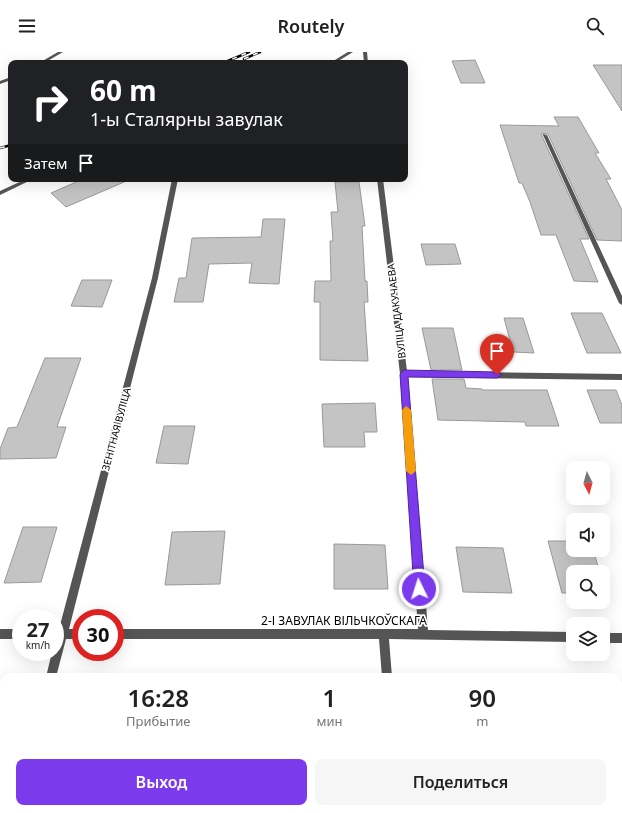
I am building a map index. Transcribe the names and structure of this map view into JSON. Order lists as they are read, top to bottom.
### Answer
{
  "streets": {
    "street": ["ВУЛІЦА ДАКУЧАЕВА", "ЗЕНІТНАЯ ВУЛІЦА", "2-І ЗАВУЛАК ВІЛЬЧКОЎСКАГА"]
  },
  "crossings": [
    ["ВУЛІЦА ДАКУЧАЕВА", "2-І ЗАВУЛАК ВІЛЬЧКОЎСКАГА"]
  ],
  "north": "bottom",
  "page": {
    "header": "Routely",
    "turn": ["60 m", "1-ы Сталярны завулак"],
    "then": "Затем",
    "speed": "27 km/h",
    "limit": "30",
    "eta": [
      "16:28",
      "Прибытие",
      "1",
      "мин",
      "90",
      "m"
    ],
    "buttons": ["Выход", "Поделиться"]
  }
}
